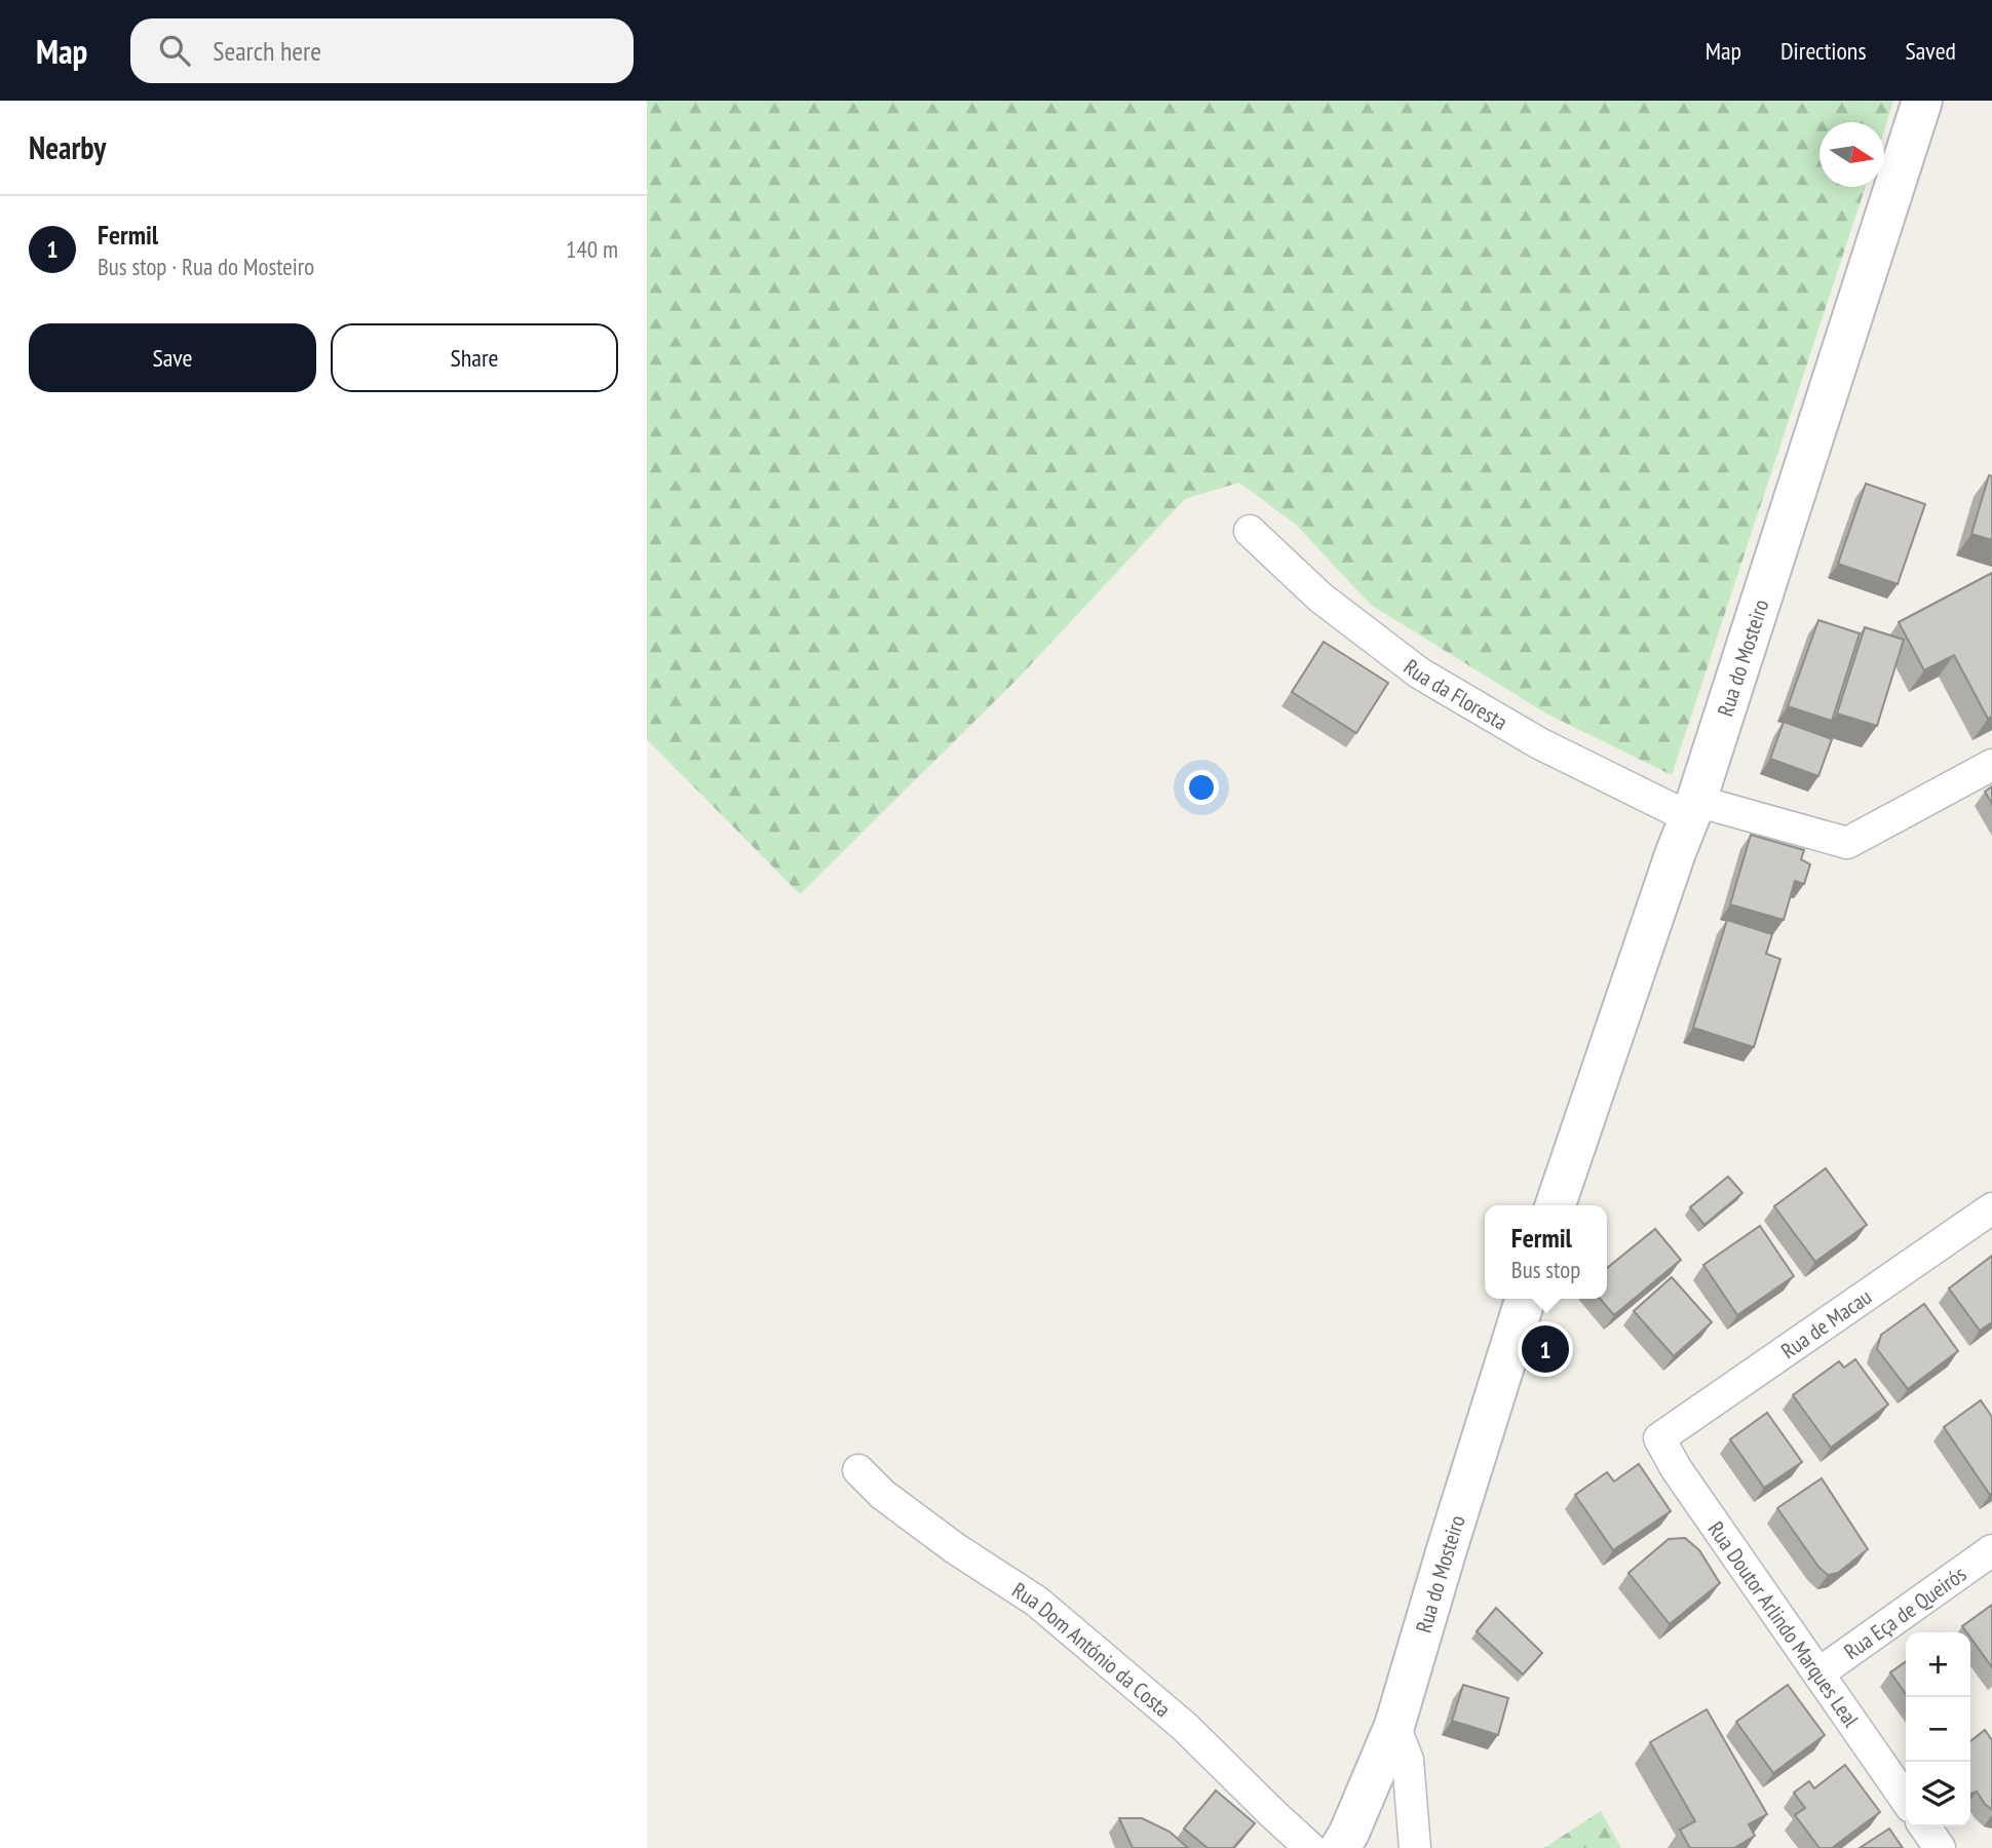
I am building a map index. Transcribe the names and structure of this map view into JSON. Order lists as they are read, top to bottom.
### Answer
{
  "streets": {
    "main road": ["Rua do Mosteiro"],
    "street": [
      "Rua da Floresta",
      "Rua de Macau",
      "Rua Eça de Queirós",
      "Rua Doutor Arlindo Marques Leal",
      "Rua Dom António da Costa"
    ]
  },
  "crossings": [
    ["Rua do Mosteiro", "Rua da Floresta"],
    ["Rua de Macau", "Rua Doutor Arlindo Marques Leal"],
    ["Rua Eça de Queirós", "Rua Doutor Arlindo Marques Leal"]
  ],
  "north": "right",
  "page": {
    "header": "Map",
    "search": "Search here",
    "nav": ["Map", "Directions", "Saved"],
    "heading": "Nearby",
    "list": [
      {
        "mark": "1",
        "name": "Fermil",
        "note": "Bus stop · Rua do Mosteiro",
        "value": "140 m"
      }
    ],
    "buttons": ["Save", "Share"],
    "popup": ["Fermil", "Bus stop"],
    "pins": "1",
    "map_buttons": ["+", "−"]
  }
}
